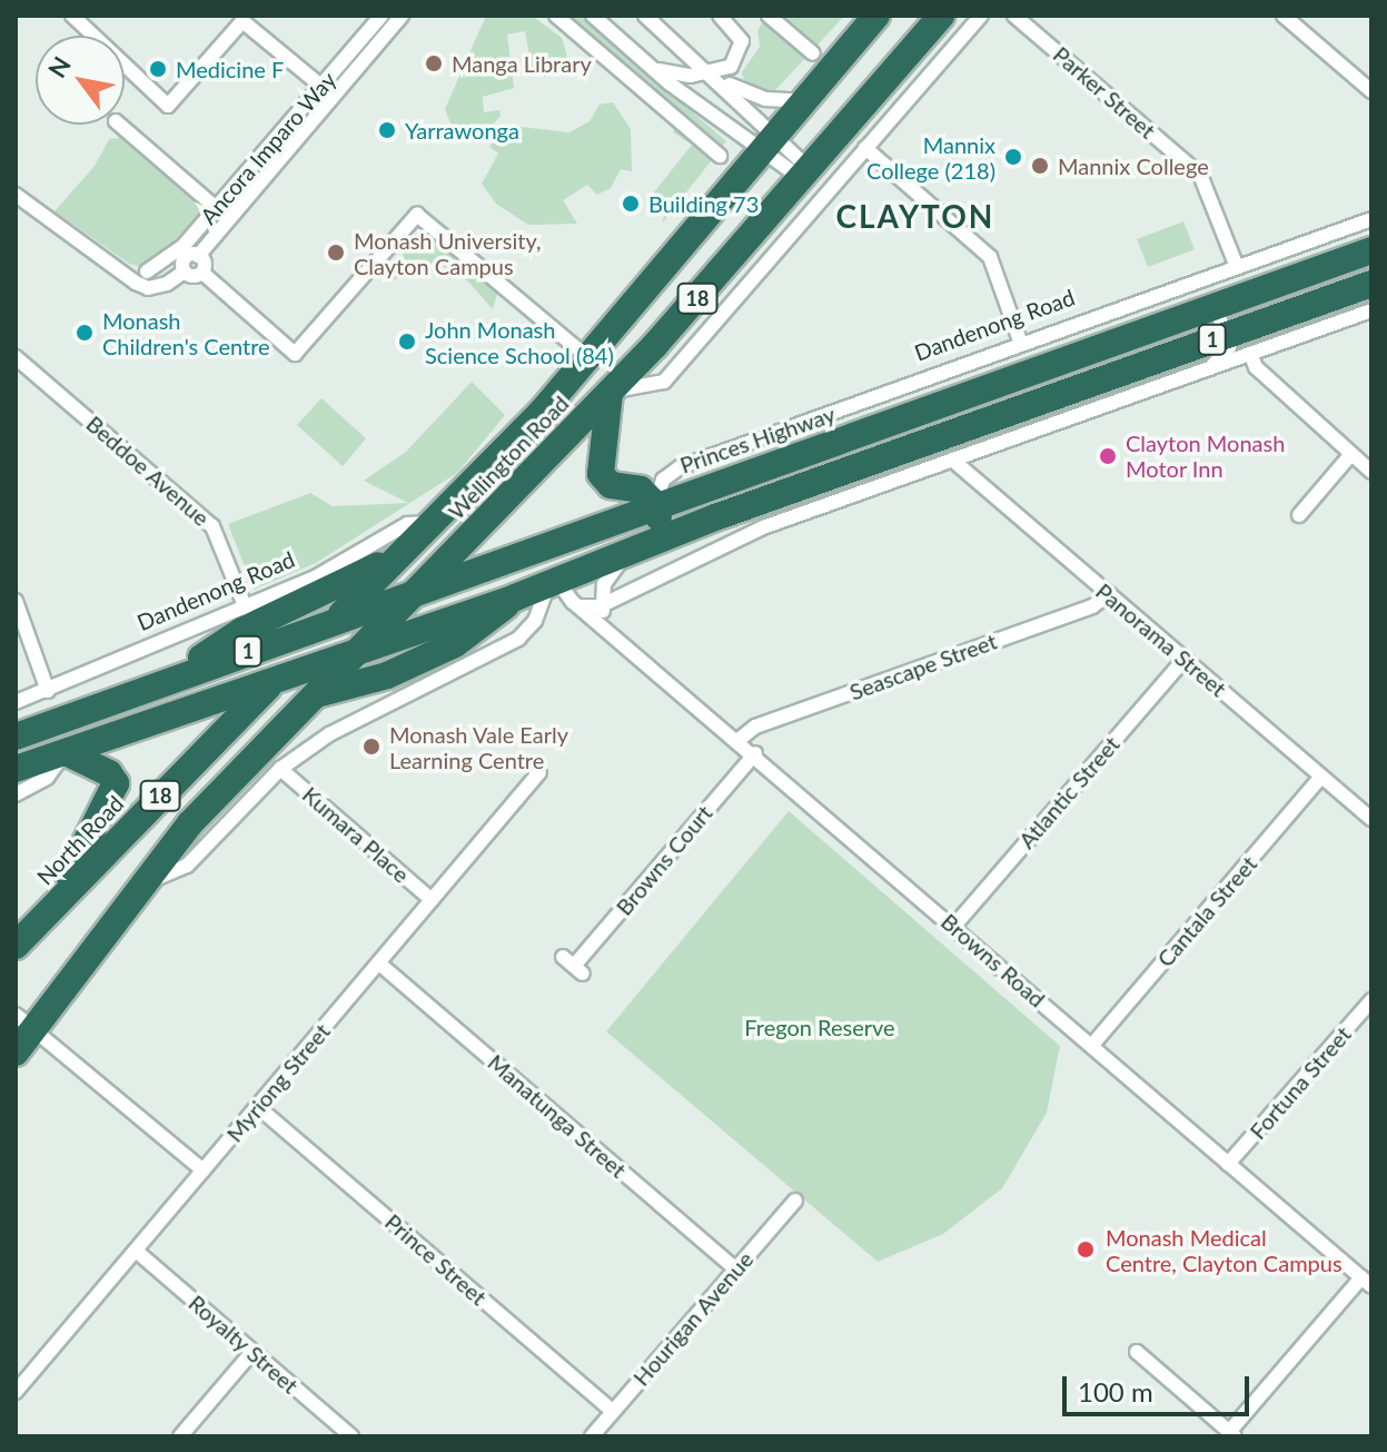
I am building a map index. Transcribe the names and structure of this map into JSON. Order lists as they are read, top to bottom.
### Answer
{
  "streets": {
    "highway": [
      "18",
      "1",
      "Princes Highway",
      "Wellington Road",
      "North Road"
    ],
    "street": [
      "Parker Street",
      "Ancora Imparo Way",
      "Dandenong Road",
      "Beddoe Avenue",
      "Panorama Street",
      "Seascape Street",
      "Atlantic Street",
      "Kumara Place",
      "Browns Court",
      "Cantala Street",
      "Browns Road",
      "Myriong Street",
      "Fortuna Street",
      "Manatunga Street",
      "Prince Street",
      "Hourigan Avenue",
      "Royalty Street"
    ]
  },
  "crossings": [
    ["Parker Street", "Dandenong Road"],
    ["18", "1"],
    ["18", "Wellington Road"],
    ["Dandenong Road", "Princes Highway"],
    ["Dandenong Road", "Wellington Road"],
    ["Dandenong Road", "Beddoe Avenue"],
    ["1", "Princes Highway"],
    ["1", "Wellington Road"],
    ["1", "North Road"],
    ["1", "Browns Road"],
    ["Princes Highway", "Wellington Road"],
    ["Princes Highway", "North Road"],
    ["Wellington Road", "North Road"],
    ["Panorama Street", "Seascape Street"],
    ["Panorama Street", "Atlantic Street"],
    ["Panorama Street", "Cantala Street"],
    ["Seascape Street", "Browns Road"],
    ["Atlantic Street", "Browns Road"],
    ["Kumara Place", "Myriong Street"],
    ["Browns Court", "Browns Road"],
    ["Cantala Street", "Browns Road"],
    ["Browns Road", "Fortuna Street"],
    ["Myriong Street", "Manatunga Street"],
    ["Myriong Street", "Prince Street"],
    ["Myriong Street", "Royalty Street"],
    ["Manatunga Street", "Hourigan Avenue"],
    ["Prince Street", "Hourigan Avenue"]
  ],
  "districts": ["CLAYTON"],
  "parks": ["Fregon Reserve"],
  "places": [
    "Manga Library",
    "Medicine F",
    "Yarrawonga",
    "Mannix College (218)",
    "Mannix College",
    "Building 73",
    "Monash University, Clayton Campus",
    "Monash Children's Centre",
    "John Monash Science School (84)",
    "Clayton Monash Motor Inn",
    "Monash Vale Early Learning Centre",
    "Monash Medical Centre, Clayton Campus"
  ],
  "scale_bar": "100 m",
  "north": "top left"
}
